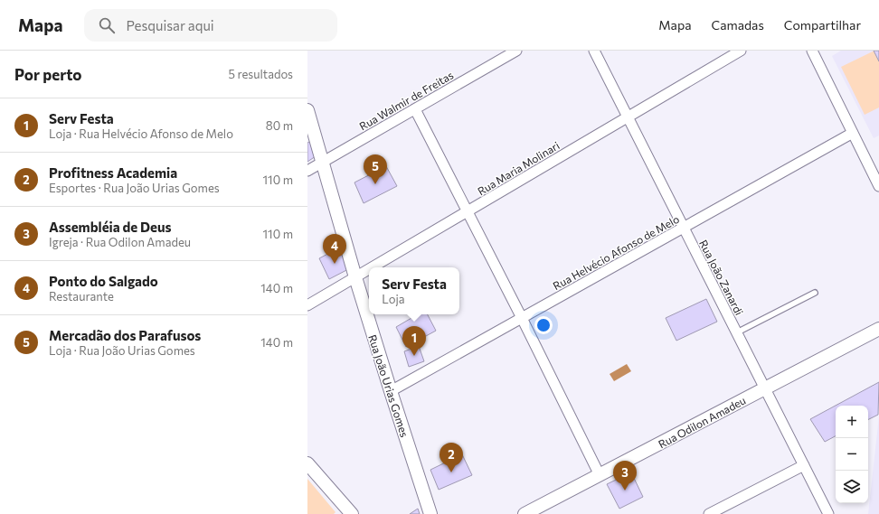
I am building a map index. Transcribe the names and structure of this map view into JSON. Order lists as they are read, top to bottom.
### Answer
{
  "streets": {
    "street": [
      "Rua Walmir de Freitas",
      "Rua Maria Molinari",
      "Rua Helvécio Afonso de Melo",
      "Rua João Zanardi",
      "Rua João Urias Gomes",
      "Rua Odilon Amadeu"
    ]
  },
  "crossings": [
    ["Rua Walmir de Freitas", "Rua João Urias Gomes"],
    ["Rua Maria Molinari", "Rua João Zanardi"],
    ["Rua Maria Molinari", "Rua João Urias Gomes"],
    ["Rua Helvécio Afonso de Melo", "Rua João Zanardi"],
    ["Rua Helvécio Afonso de Melo", "Rua João Urias Gomes"],
    ["Rua João Zanardi", "Rua Odilon Amadeu"]
  ],
  "page": {
    "header": "Mapa",
    "search": "Pesquisar aqui",
    "nav": ["Mapa", "Camadas", "Compartilhar"],
    "heading": ["Por perto", "5 resultados"],
    "list": [
      {
        "mark": "1",
        "name": "Serv Festa",
        "note": "Loja · Rua Helvécio Afonso de Melo",
        "value": "80 m"
      },
      {
        "mark": "2",
        "name": "Profitness Academia",
        "note": "Esportes · Rua João Urias Gomes",
        "value": "110 m"
      },
      {
        "mark": "3",
        "name": "Assembléia de Deus",
        "note": "Igreja · Rua Odilon Amadeu",
        "value": "110 m"
      },
      {
        "mark": "4",
        "name": "Ponto do Salgado",
        "note": "Restaurante",
        "value": "140 m"
      },
      {
        "mark": "5",
        "name": "Mercadão dos Parafusos",
        "note": "Loja · Rua João Urias Gomes",
        "value": "140 m"
      }
    ],
    "pins": [
      "5",
      "4",
      "1",
      "2",
      "3"
    ],
    "popup": ["Serv Festa", "Loja"],
    "map_buttons": ["+", "−"]
  }
}
